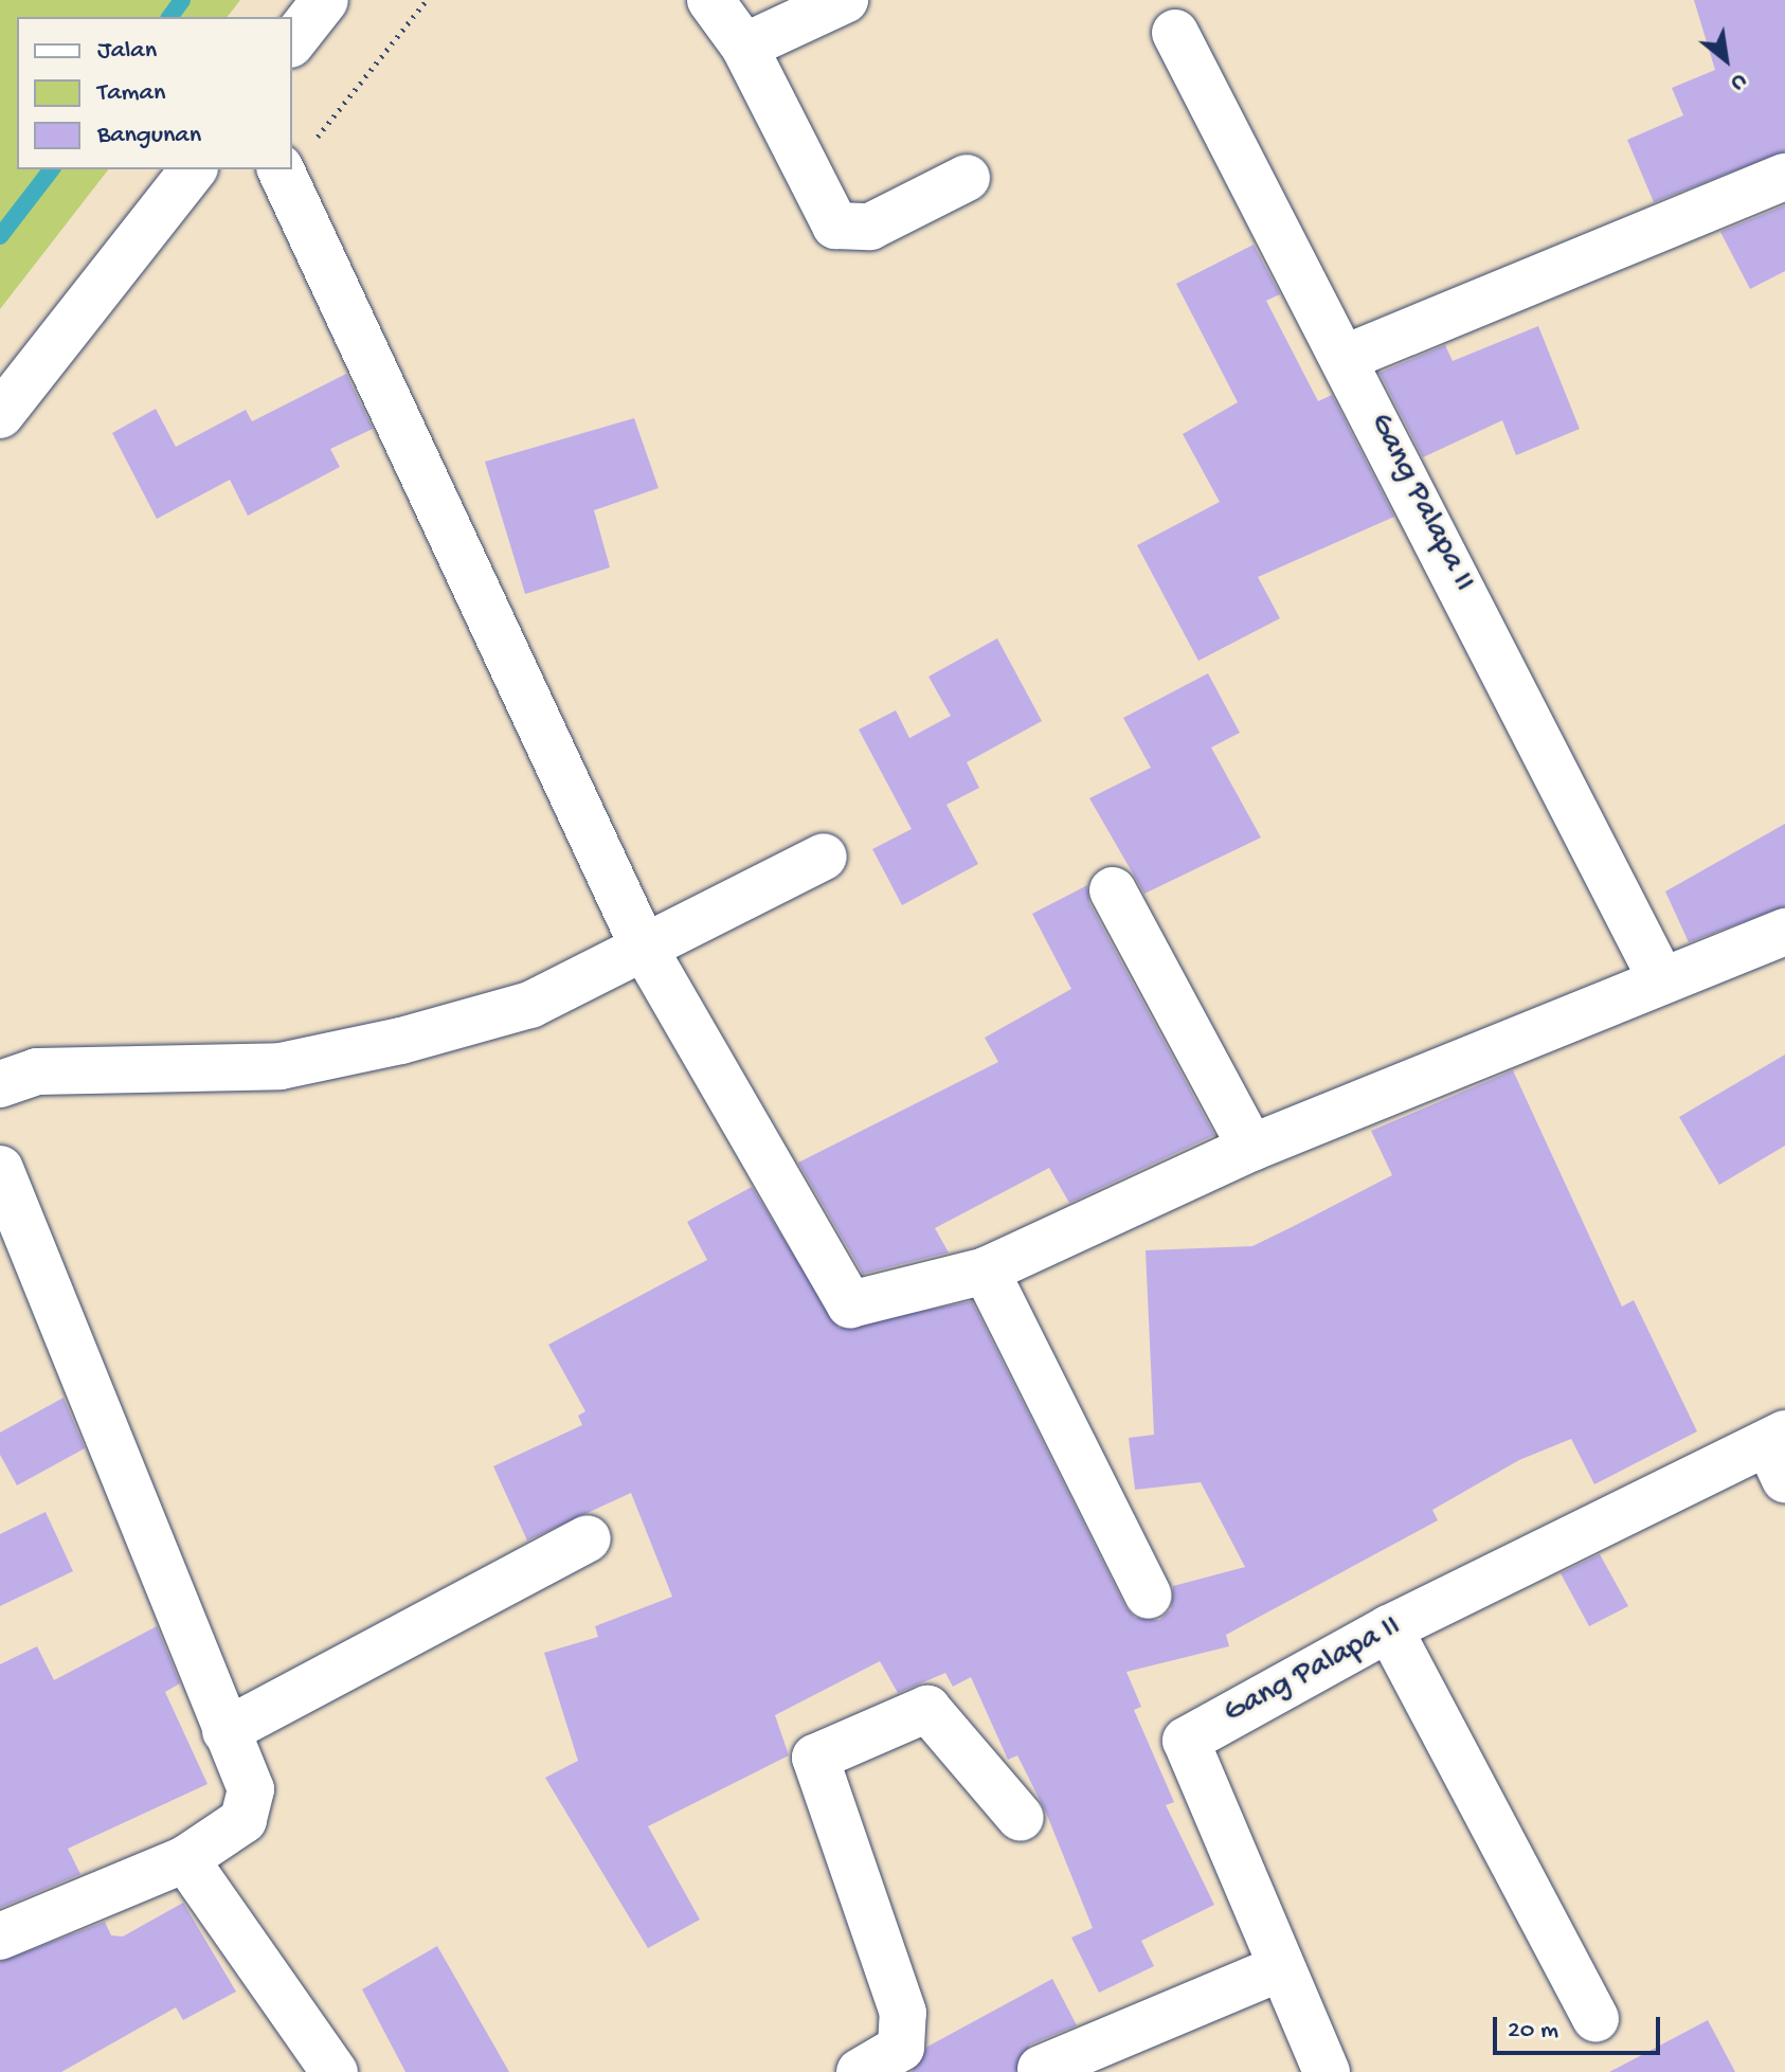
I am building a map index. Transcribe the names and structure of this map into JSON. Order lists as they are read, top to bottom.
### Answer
{
  "streets": {
    "street": ["Gang Palapa II"]
  },
  "legend": ["Jalan", "Taman", "Bangunan"],
  "scale_bar": "20 m",
  "north": "bottom right"
}
